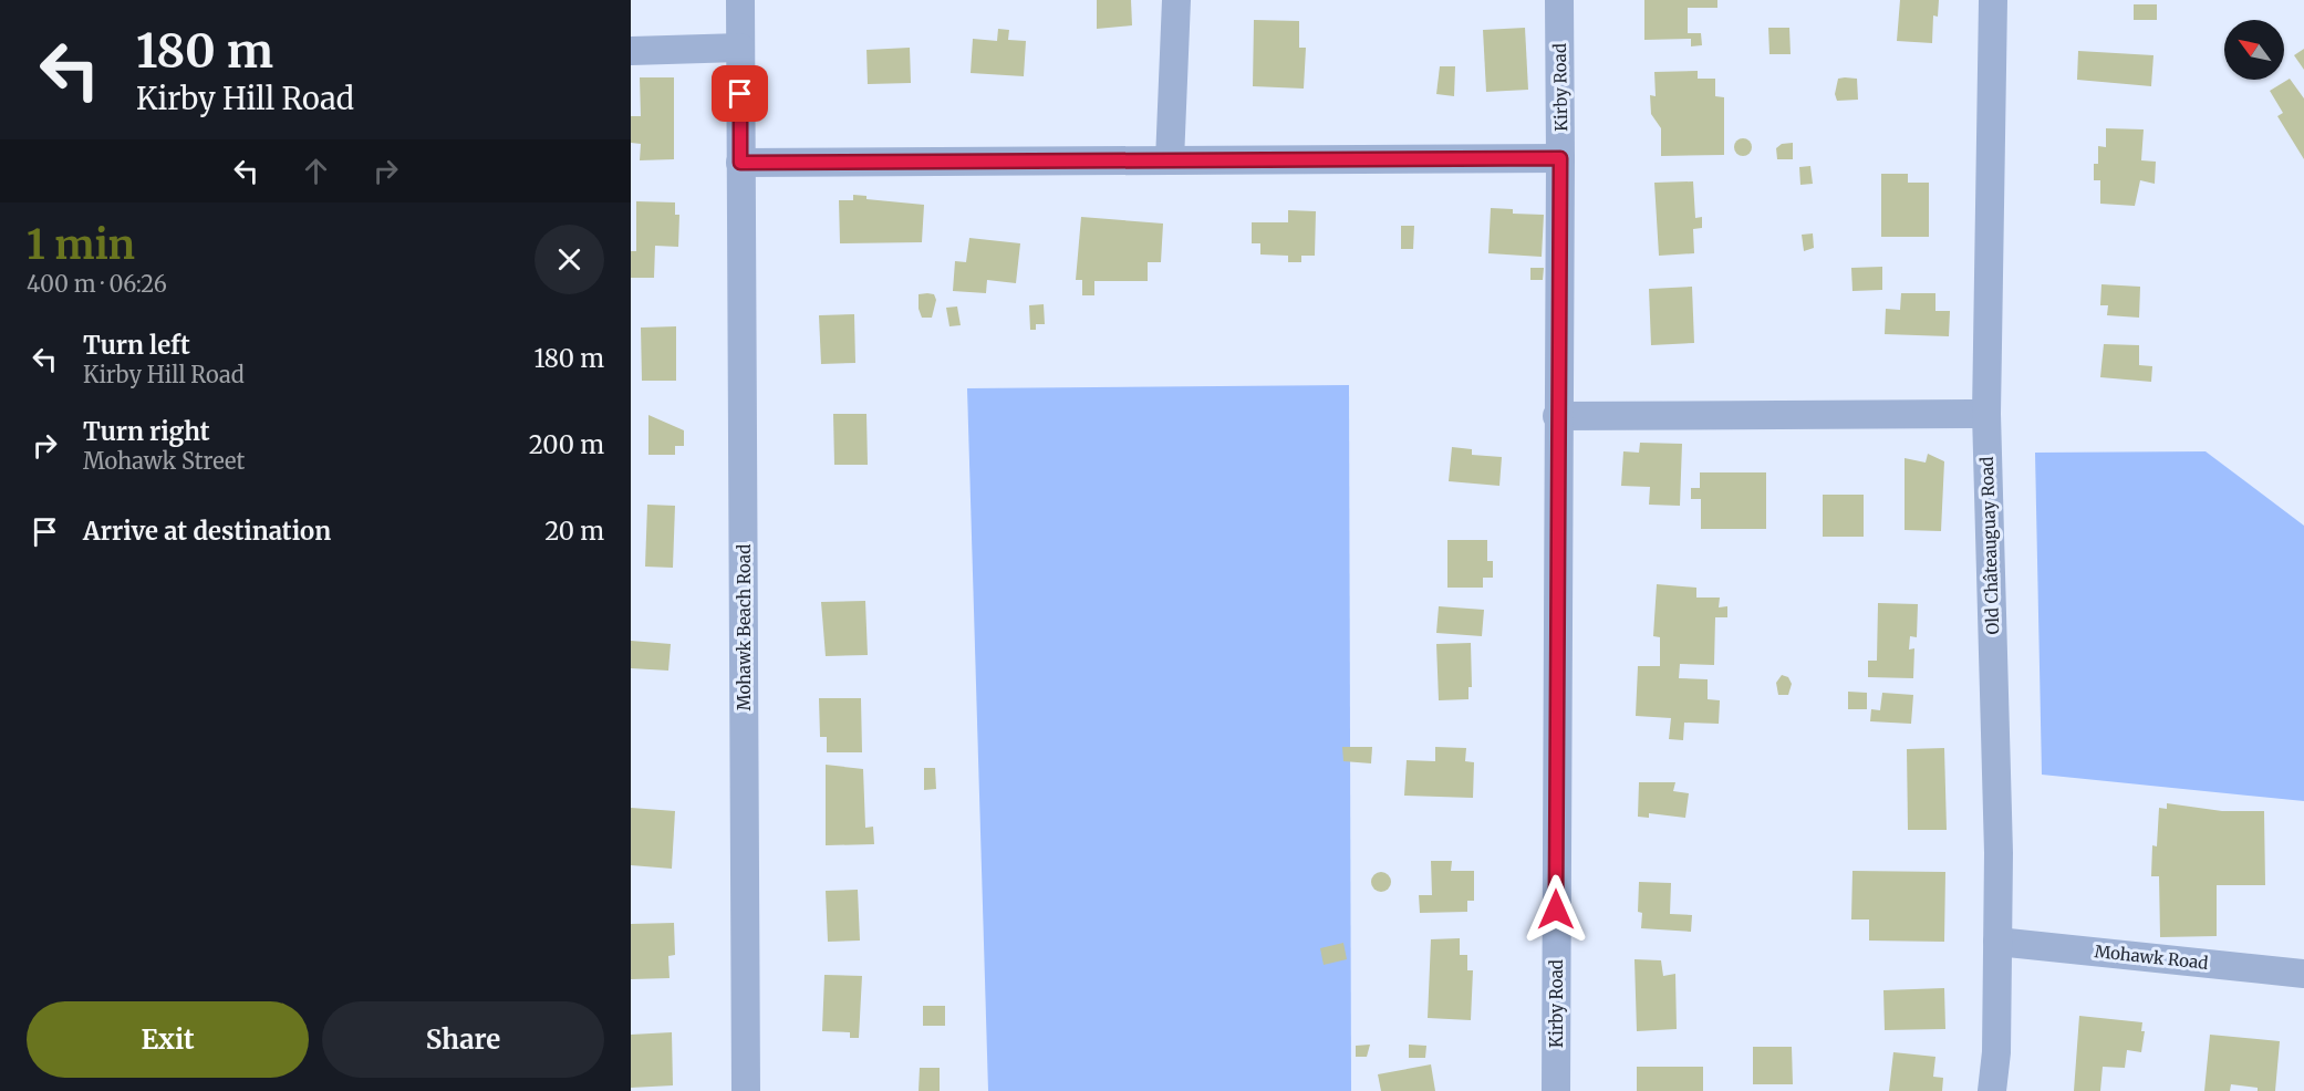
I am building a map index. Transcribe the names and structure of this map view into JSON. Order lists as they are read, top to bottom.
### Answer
{
  "streets": {
    "street": [
      "Kirby Road",
      "Old Châteauguay Road",
      "Mohawk Beach Road",
      "Mohawk Road"
    ]
  },
  "crossings": [
    ["Old Châteauguay Road", "Mohawk Road"]
  ],
  "north": "top left",
  "page": {
    "turn": ["180 m", "Kirby Hill Road"],
    "heading": ["1 min", "400 m · 06:26"],
    "list": [
      {
        "name": "Turn left",
        "note": "Kirby Hill Road",
        "value": "180 m"
      },
      {
        "name": "Turn right",
        "note": "Mohawk Street",
        "value": "200 m"
      },
      {
        "name": "Arrive at destination",
        "value": "20 m"
      }
    ],
    "buttons": ["Exit", "Share"]
  }
}
